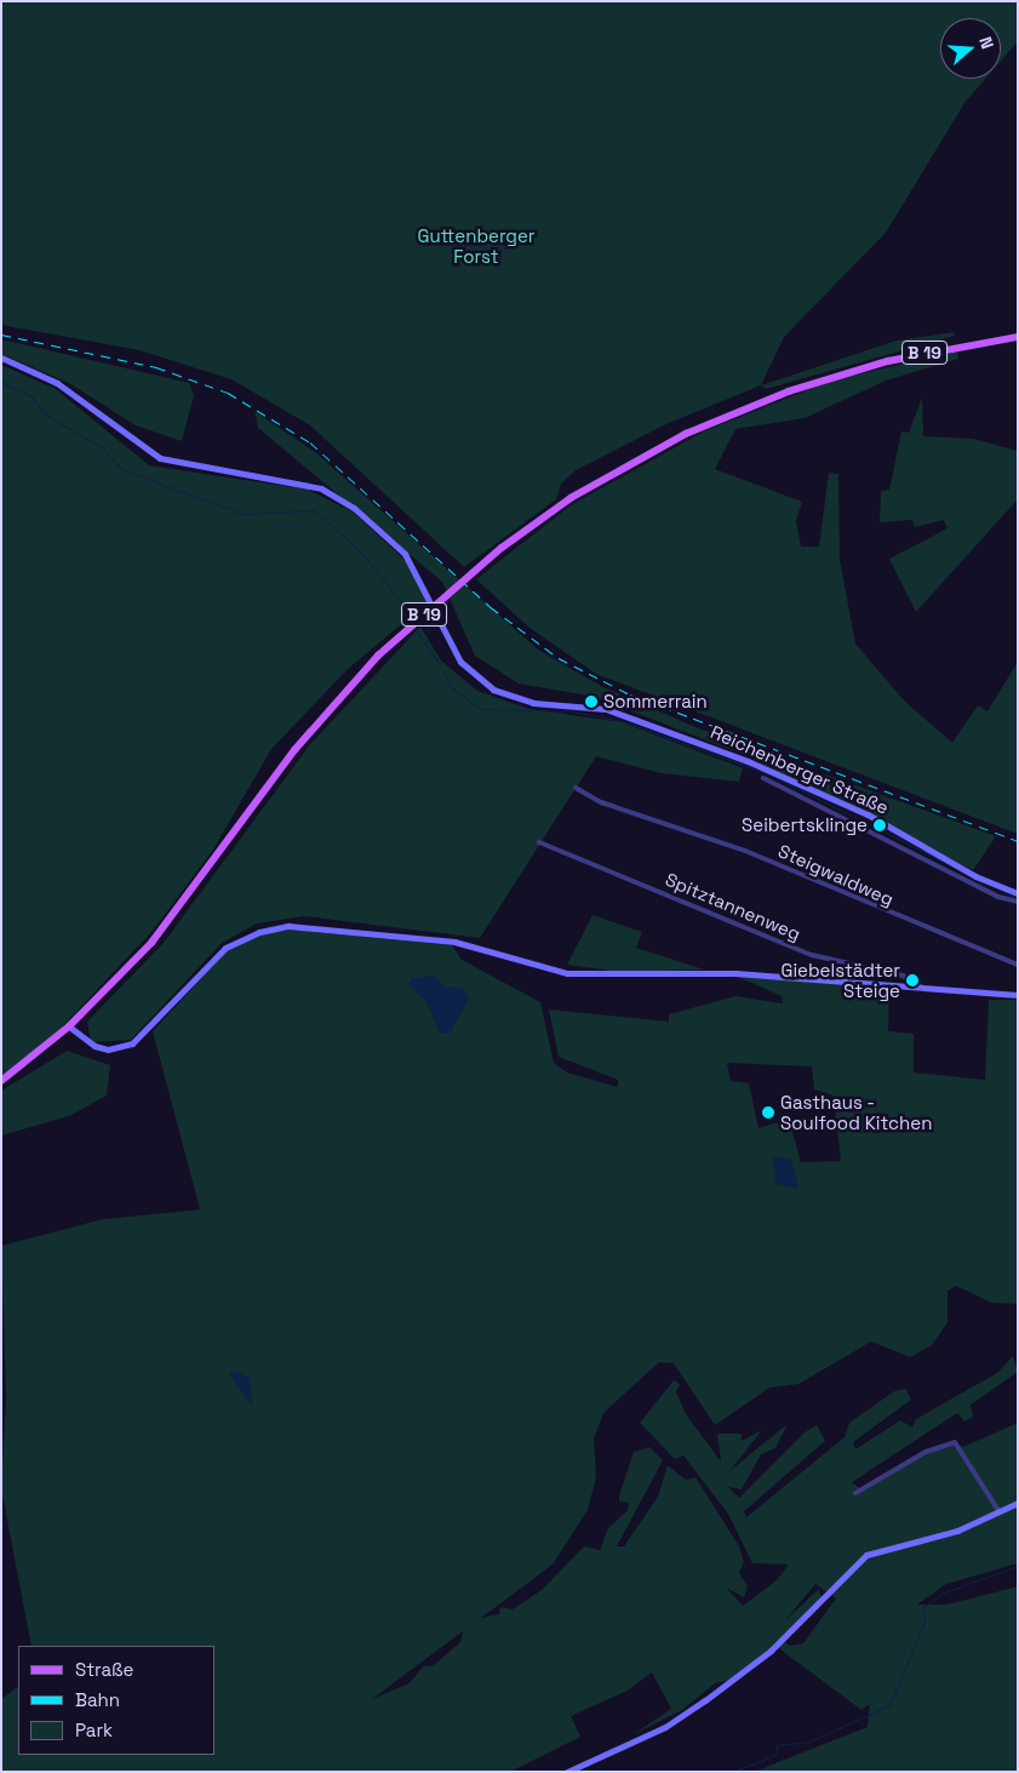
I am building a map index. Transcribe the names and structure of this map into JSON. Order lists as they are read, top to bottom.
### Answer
{
  "streets": {
    "main road": ["B 19", "Reichenberger Straße"],
    "street": ["Steigwaldweg", "Spitztannenweg"]
  },
  "parks": ["Guttenberger Forst"],
  "places": [
    "Sommerrain",
    "Seibertsklinge",
    "Giebelstädter Steige",
    "Gasthaus - Soulfood Kitchen"
  ],
  "legend": ["Straße", "Bahn", "Park"],
  "north": "right"
}
